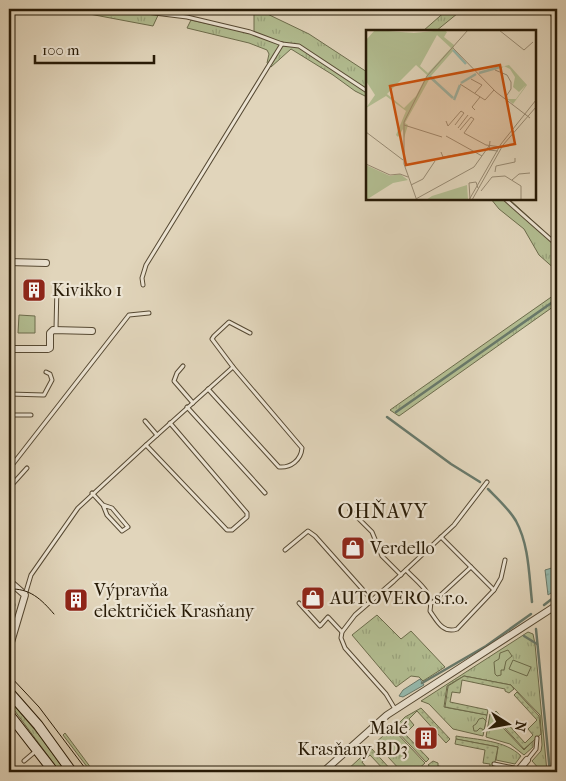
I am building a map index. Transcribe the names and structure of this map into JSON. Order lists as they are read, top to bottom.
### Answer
{
  "districts": ["OHŇAVY"],
  "places": {
    "building": ["Kivikko 1", "Výpravňa električiek Krasňany", "Malé Krasňany BD3"],
    "shop": ["Verdello", "AUTOVERO s.r.o."]
  },
  "scale_bar": "100 m",
  "north": "right"
}
